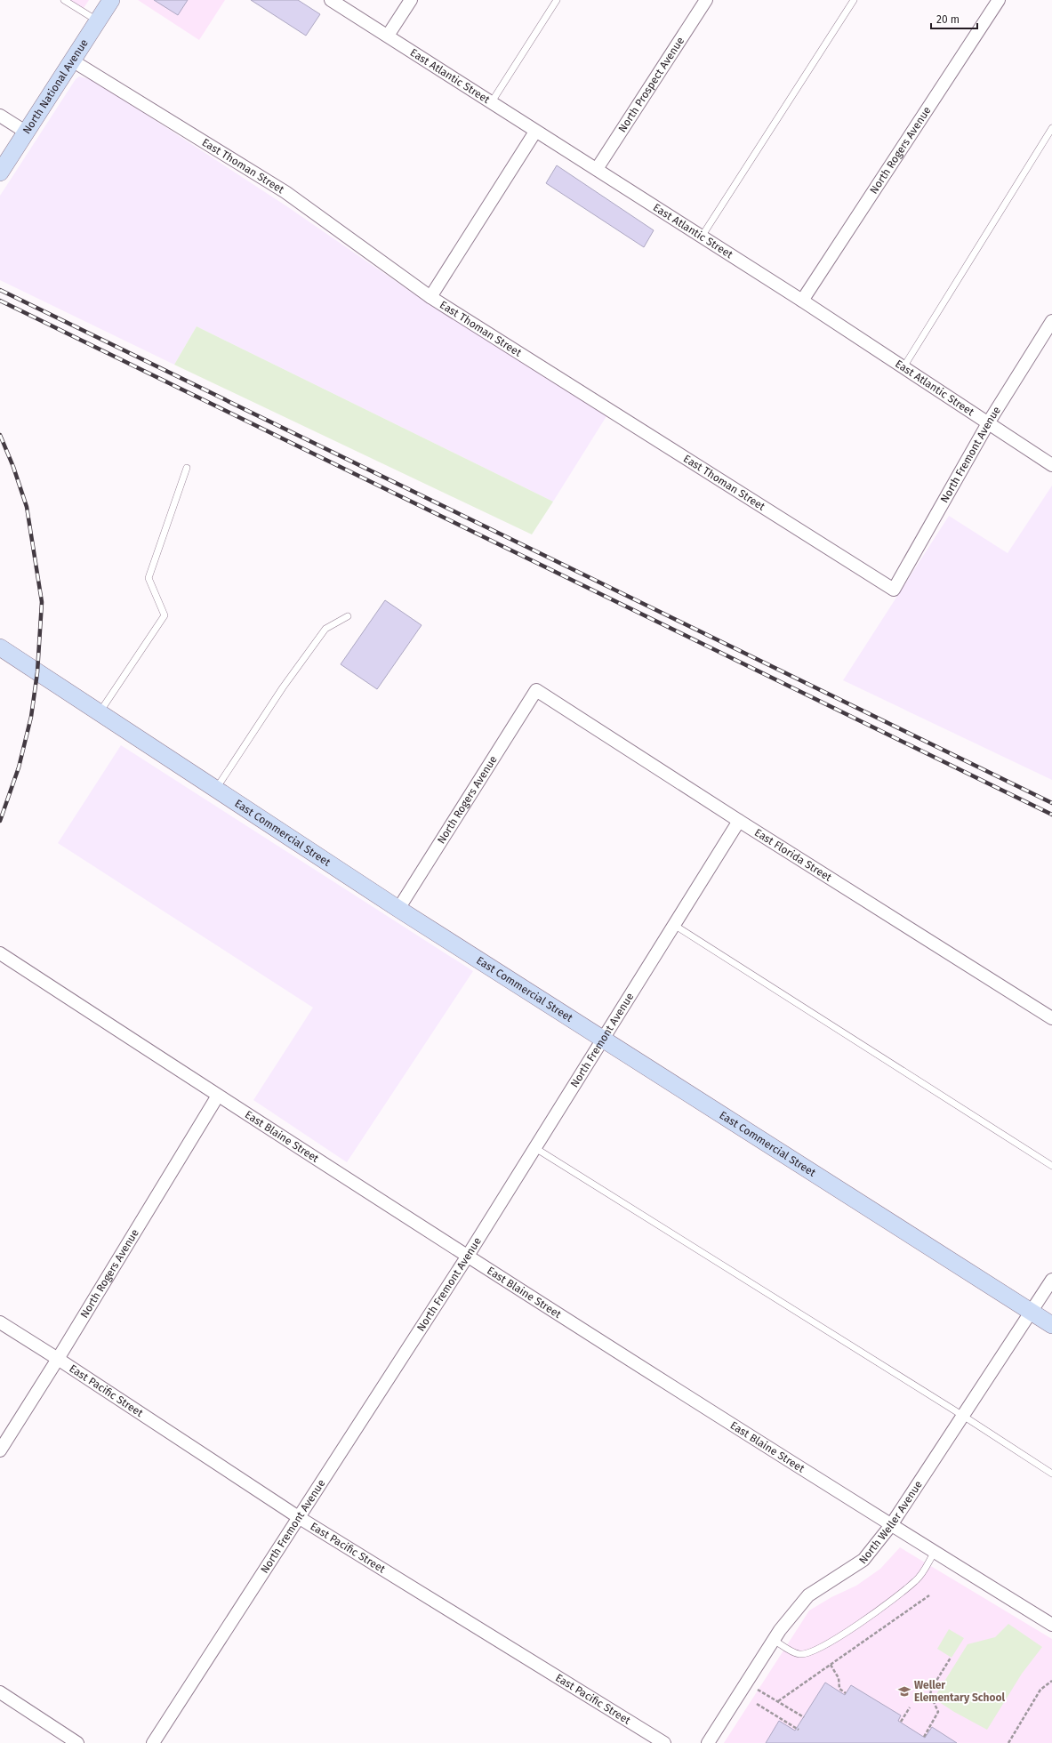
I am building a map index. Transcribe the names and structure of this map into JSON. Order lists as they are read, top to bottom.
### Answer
{
  "streets": {
    "street": [
      "East Atlantic Street",
      "North Prospect Avenue",
      "North National Avenue",
      "North Rogers Avenue",
      "East Thoman Street",
      "North Fremont Avenue",
      "East Commercial Street",
      "East Florida Street",
      "East Blaine Street",
      "East Pacific Street",
      "North Weller Avenue"
    ]
  },
  "crossings": [
    ["East Atlantic Street", "North Prospect Avenue"],
    ["East Atlantic Street", "North Rogers Avenue"],
    ["East Atlantic Street", "North Fremont Avenue"],
    ["North National Avenue", "East Thoman Street"],
    ["North Rogers Avenue", "East Commercial Street"],
    ["North Rogers Avenue", "East Florida Street"],
    ["North Rogers Avenue", "East Blaine Street"],
    ["North Rogers Avenue", "East Pacific Street"],
    ["East Thoman Street", "North Fremont Avenue"],
    ["North Fremont Avenue", "East Commercial Street"],
    ["North Fremont Avenue", "East Florida Street"],
    ["North Fremont Avenue", "East Blaine Street"],
    ["North Fremont Avenue", "East Pacific Street"],
    ["East Commercial Street", "North Weller Avenue"],
    ["East Blaine Street", "North Weller Avenue"]
  ],
  "places": {
    "school or university": ["Weller Elementary School"]
  },
  "scale_bar": "20 m"
}
